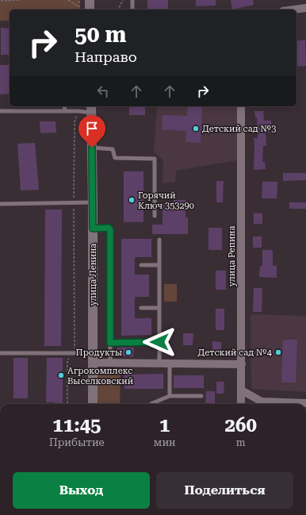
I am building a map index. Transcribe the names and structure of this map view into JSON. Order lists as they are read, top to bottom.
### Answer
{
  "streets": {
    "street": ["улица Репина", "улица Ленина"]
  },
  "places": [
    "Детский сад №3",
    "Горячий Ключ 353290",
    "Продукты",
    "Детский сад №4",
    "Агрокомплекс Выселковский"
  ],
  "page": {
    "turn": ["50 m", "Направо"],
    "eta": [
      "11:45",
      "Прибытие",
      "1",
      "мин",
      "260",
      "m"
    ],
    "buttons": ["Выход", "Поделиться"]
  }
}
